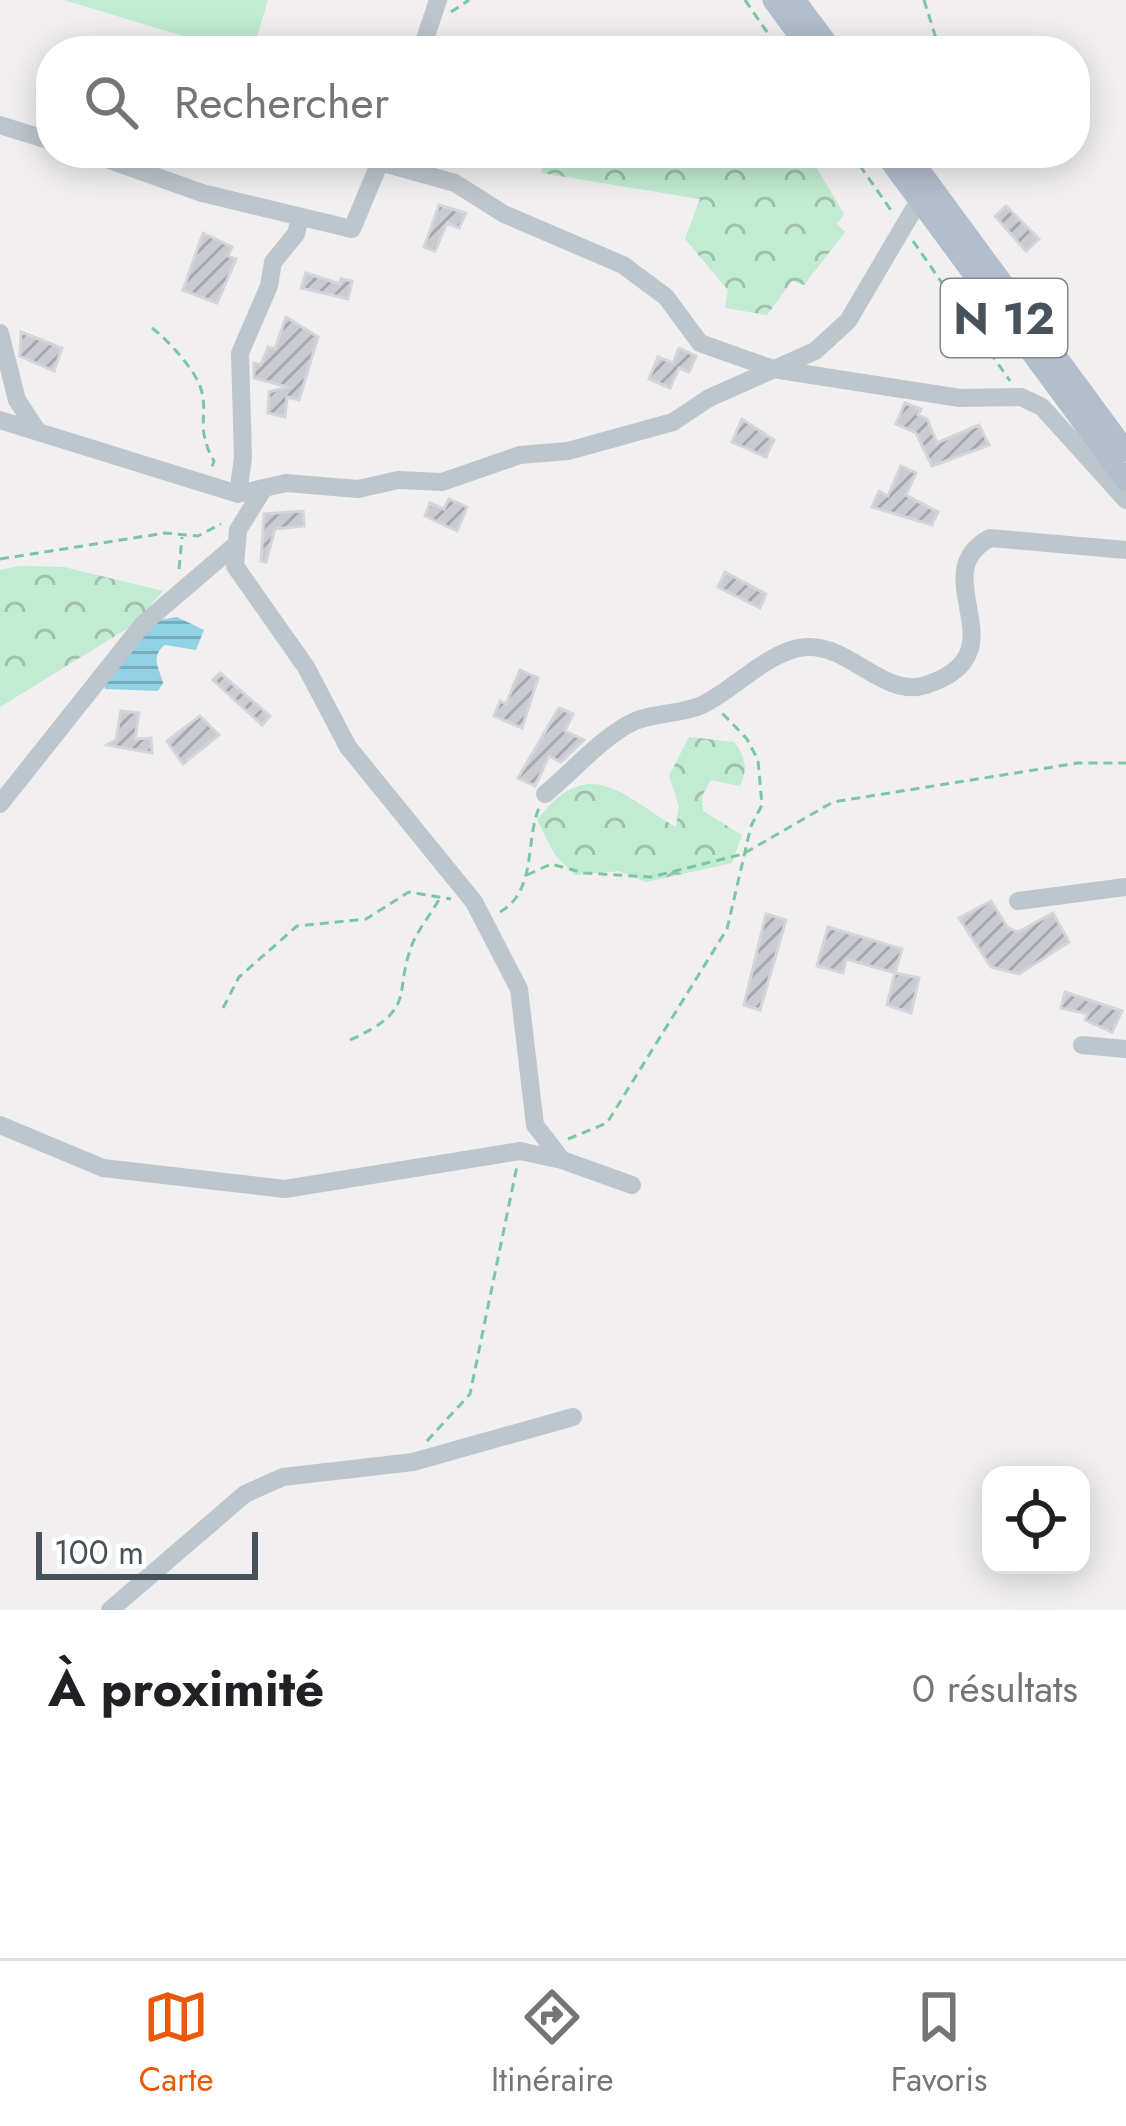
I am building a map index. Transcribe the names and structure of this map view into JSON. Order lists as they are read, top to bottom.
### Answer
{
  "streets": {
    "main road": ["N 12"]
  },
  "scale_bar": "100 m",
  "page": {
    "search": "Rechercher",
    "scale": "100 m",
    "heading": ["À proximité", "0 résultats"],
    "nav": ["Carte", "Itinéraire", "Favoris"]
  }
}
